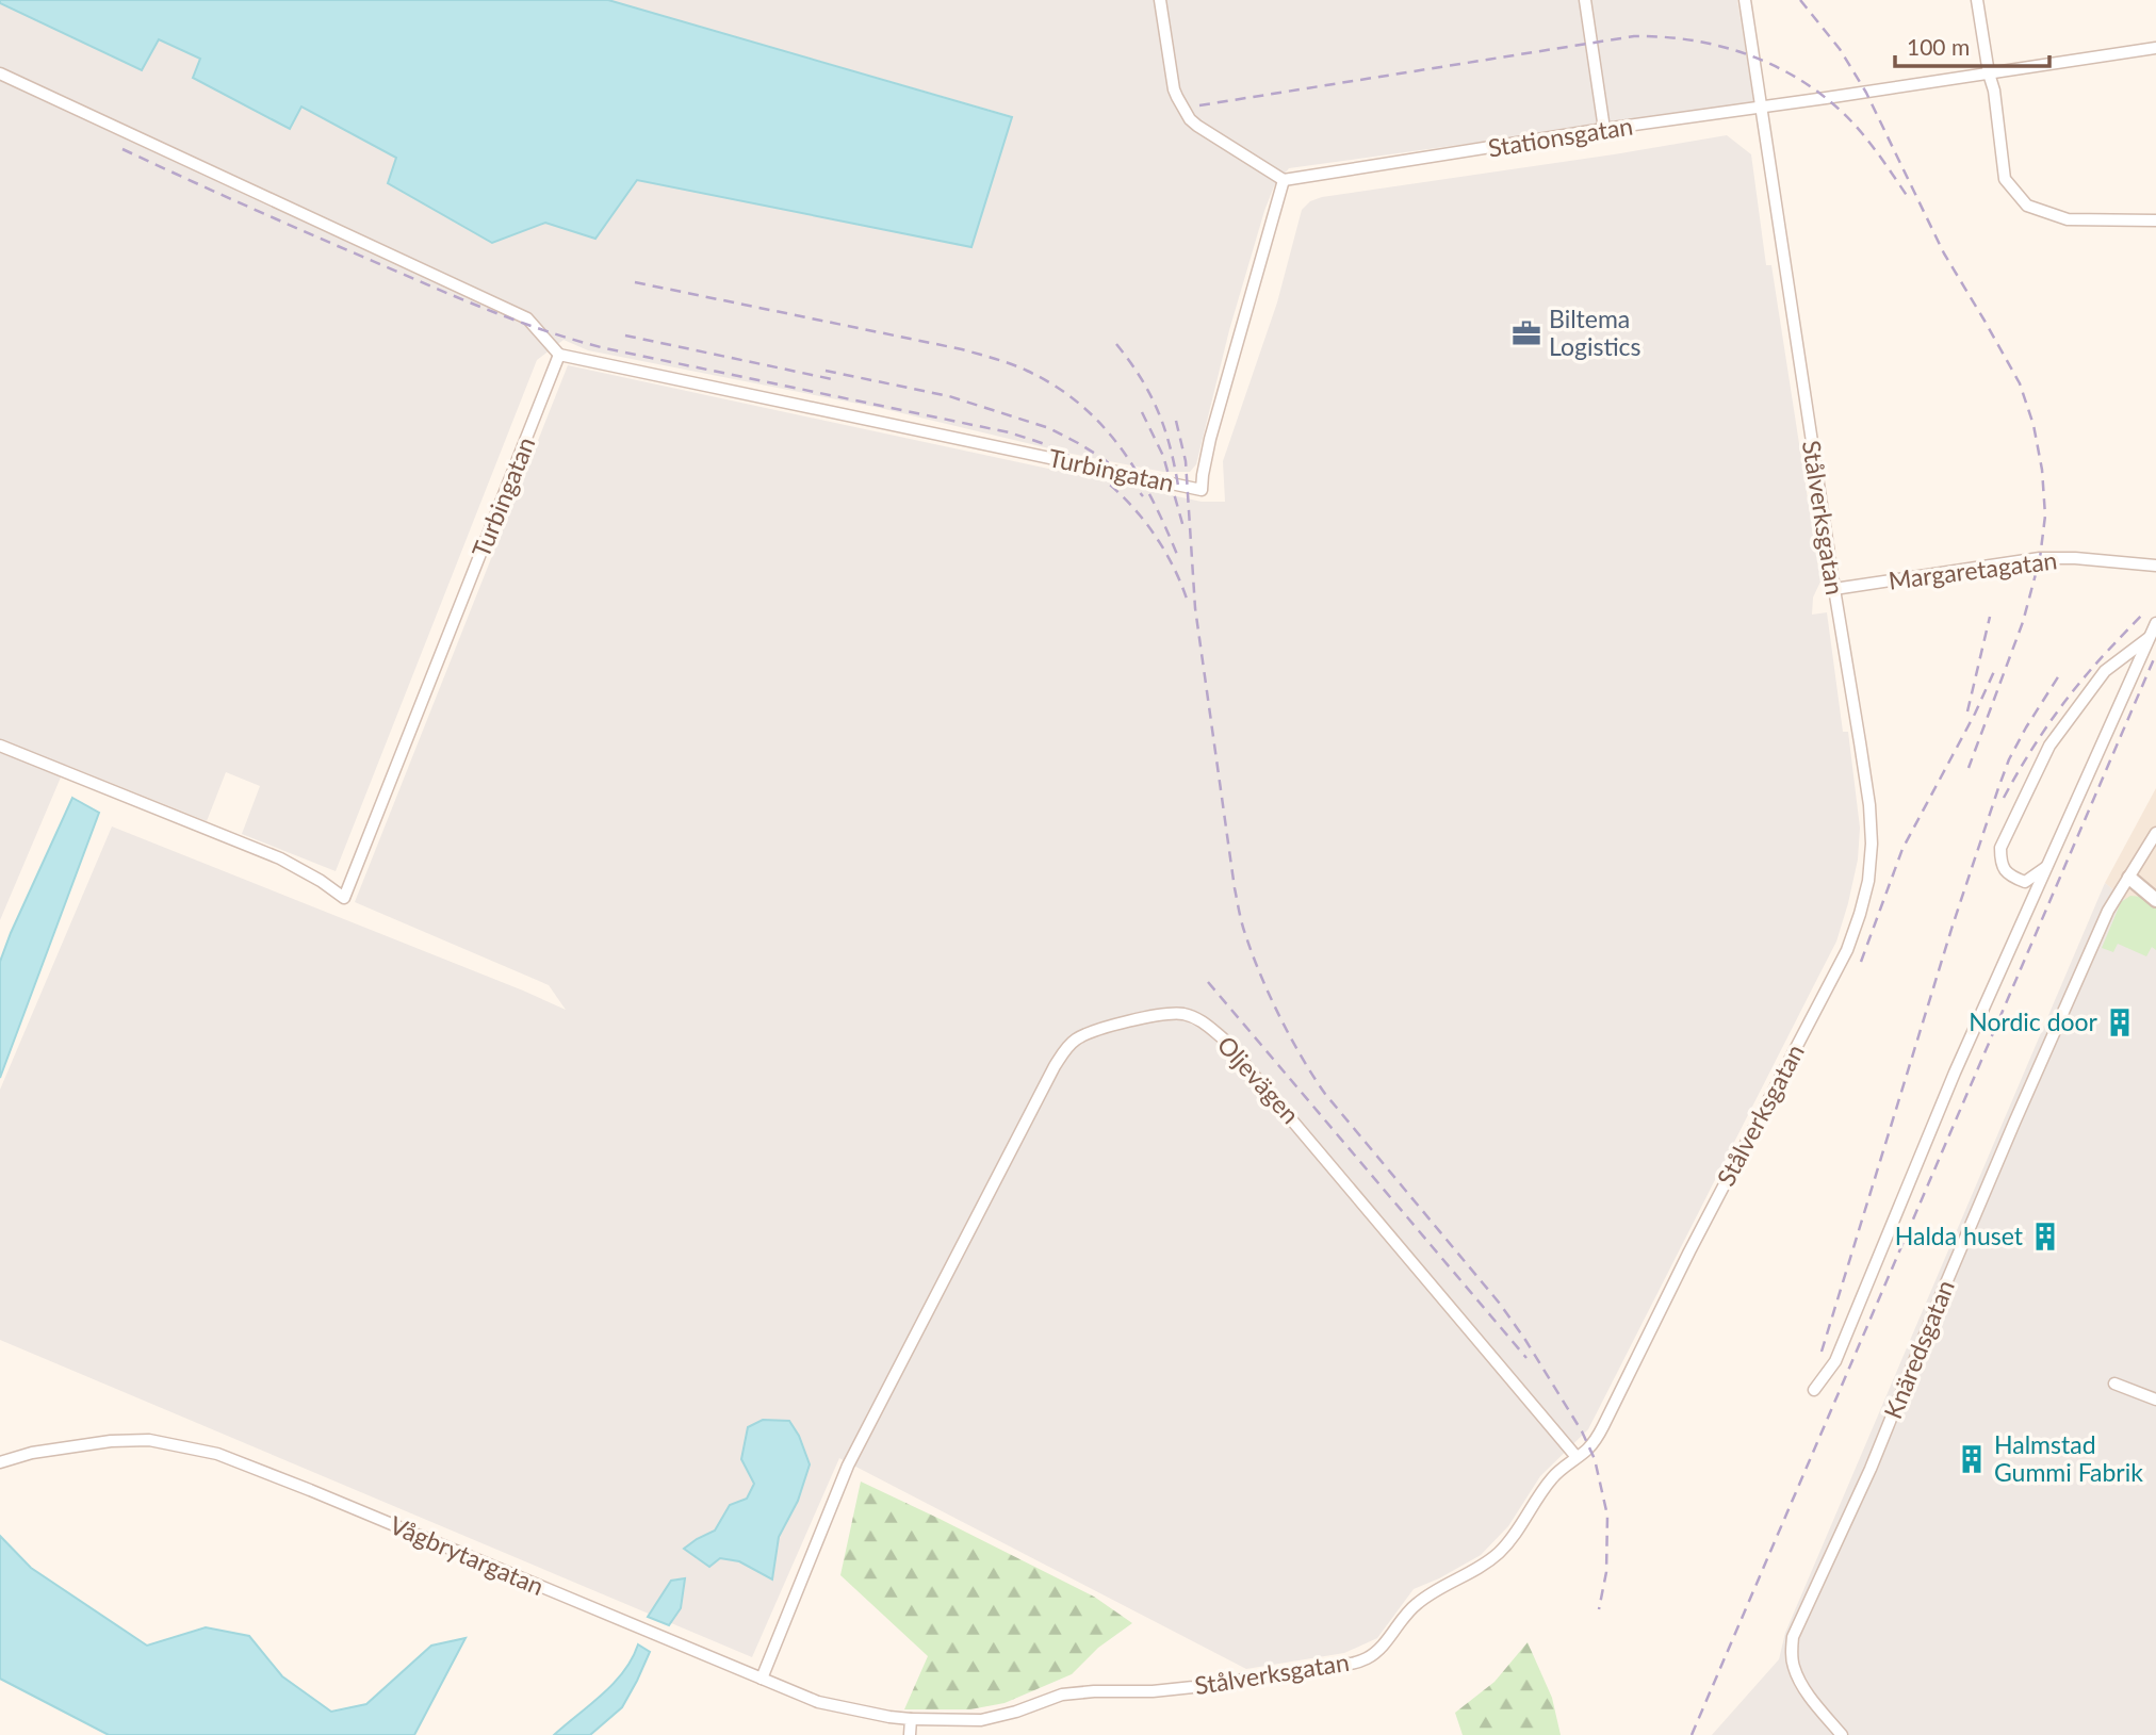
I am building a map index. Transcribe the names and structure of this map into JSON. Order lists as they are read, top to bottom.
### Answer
{
  "streets": {
    "street": [
      "Stationsgatan",
      "Turbingatan",
      "Stålverksgatan",
      "Margaretagatan",
      "Oljevägen",
      "Knäredsgatan",
      "Vågbrytargatan"
    ]
  },
  "crossings": [
    ["Stationsgatan", "Turbingatan"],
    ["Stationsgatan", "Stålverksgatan"],
    ["Stålverksgatan", "Margaretagatan"],
    ["Stålverksgatan", "Oljevägen"],
    ["Stålverksgatan", "Vågbrytargatan"],
    ["Oljevägen", "Vågbrytargatan"]
  ],
  "places": {
    "office": ["Biltema Logistics"],
    "building": ["Nordic door", "Halda huset", "Halmstad Gummi Fabrik"]
  },
  "scale_bar": "100 m"
}
